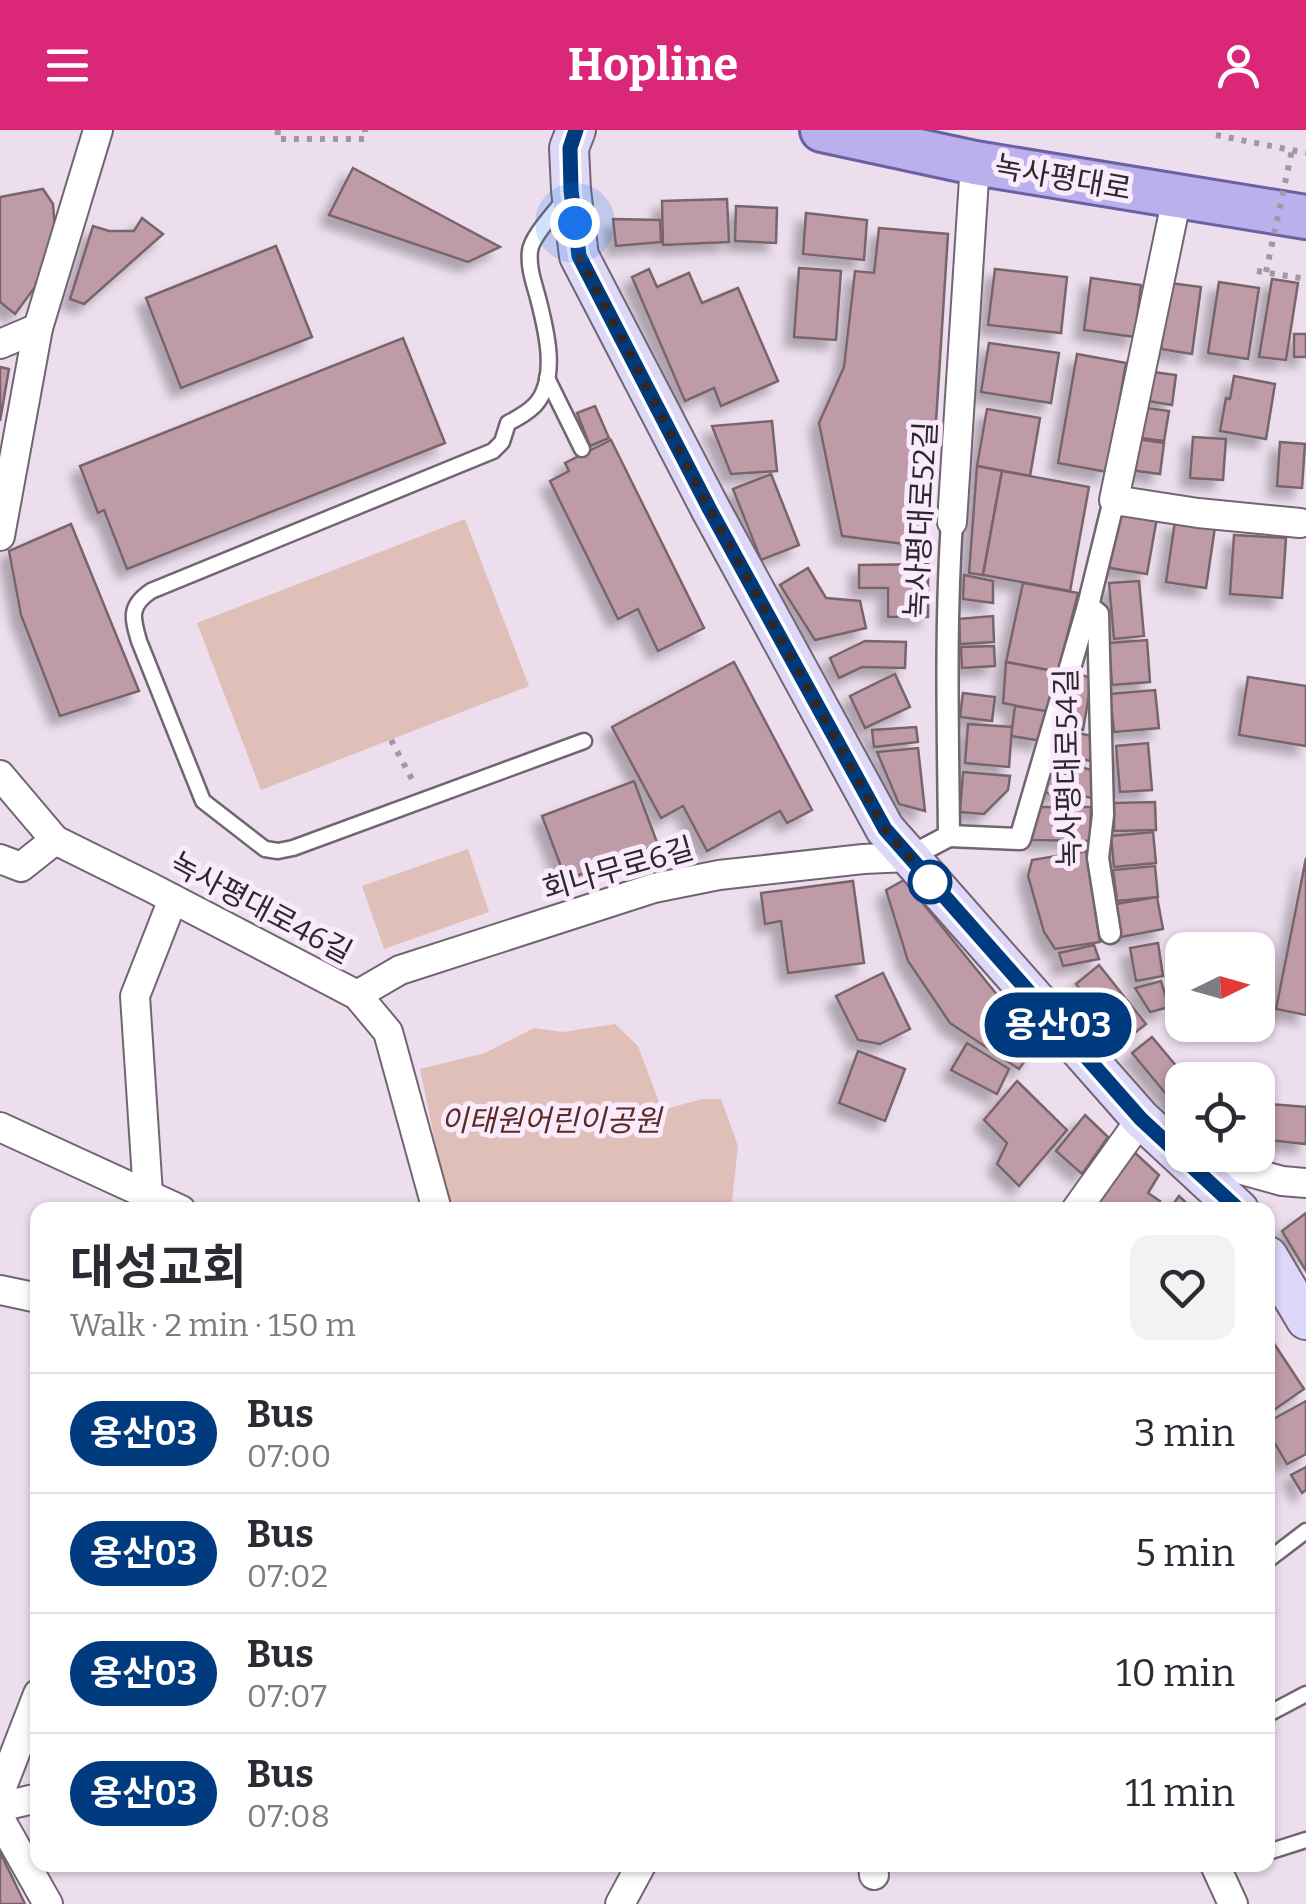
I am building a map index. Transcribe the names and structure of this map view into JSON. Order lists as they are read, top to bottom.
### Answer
{
  "streets": {
    "main road": ["녹사평대로"],
    "street": [
      "녹사평대로52길",
      "녹사평대로54길",
      "회나무로6길",
      "녹사평대로46길"
    ]
  },
  "crossings": [
    ["녹사평대로", "녹사평대로52길"],
    ["녹사평대로", "녹사평대로54길"],
    ["녹사평대로52길", "녹사평대로54길"],
    ["회나무로6길", "녹사평대로46길"]
  ],
  "parks": ["이태원어린이공원"],
  "lines": ["bus line 용산03"],
  "north": "right",
  "page": {
    "header": "Hopline",
    "on_map": "용산03",
    "heading": ["대성교회", "Walk · 2 min · 150 m"],
    "list": [
      {
        "mark": "용산03",
        "name": "Bus",
        "note": "07:00",
        "value": "3 min"
      },
      {
        "mark": "용산03",
        "name": "Bus",
        "note": "07:02",
        "value": "5 min"
      },
      {
        "mark": "용산03",
        "name": "Bus",
        "note": "07:07",
        "value": "10 min"
      },
      {
        "mark": "용산03",
        "name": "Bus",
        "note": "07:08",
        "value": "11 min"
      }
    ]
  }
}
